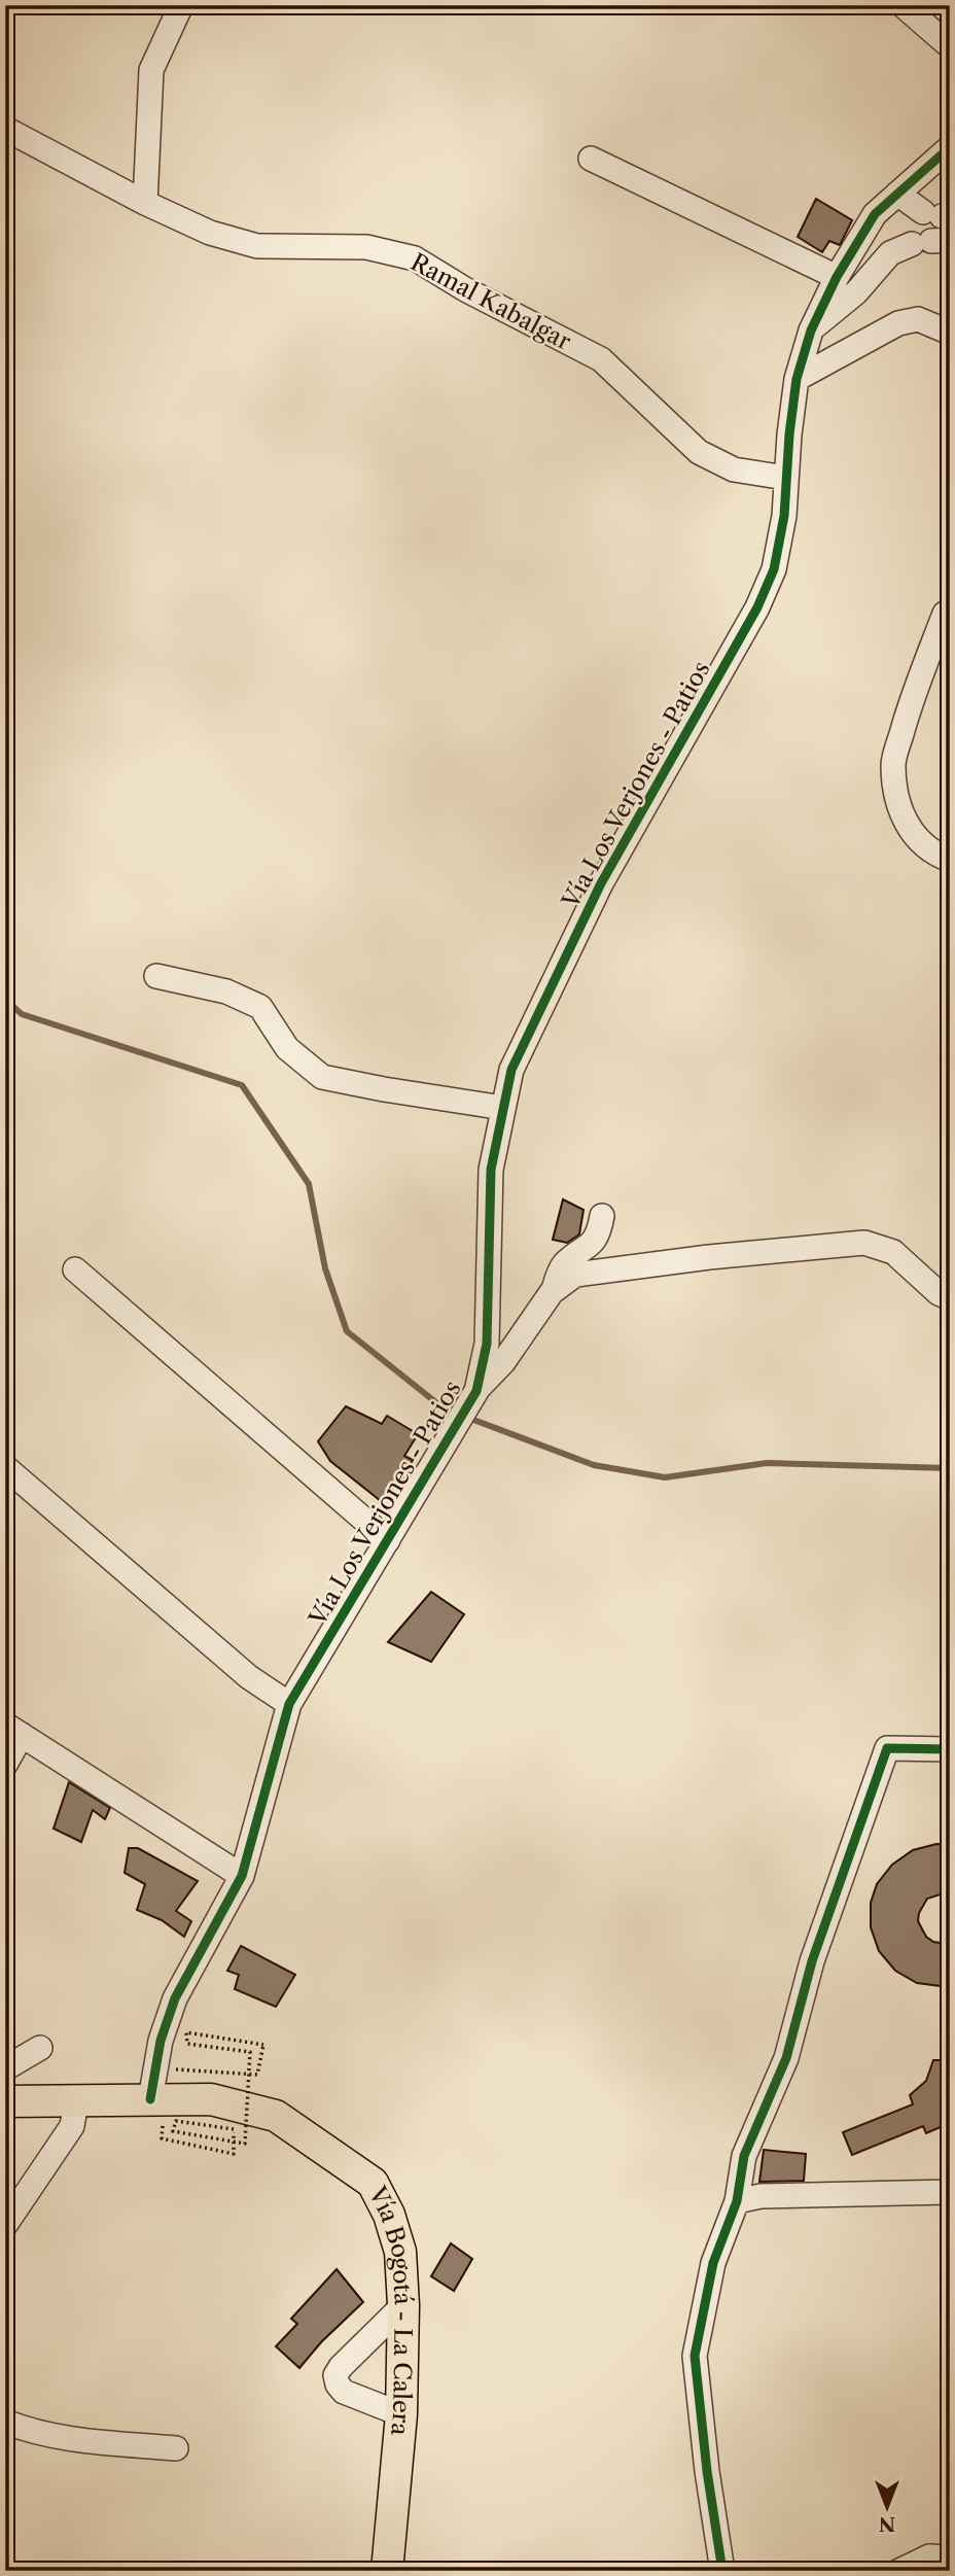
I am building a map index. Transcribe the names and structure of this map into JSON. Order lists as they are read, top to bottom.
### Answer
{
  "streets": {
    "main road": ["Vía Bogotá - La Calera"],
    "street": ["Ramal Kabalgar", "Vía Los Verjones - Patios"]
  },
  "crossings": [
    ["Ramal Kabalgar", "Vía Los Verjones - Patios"],
    ["Vía Los Verjones - Patios", "Vía Bogotá - La Calera"]
  ],
  "north": "bottom"
}
